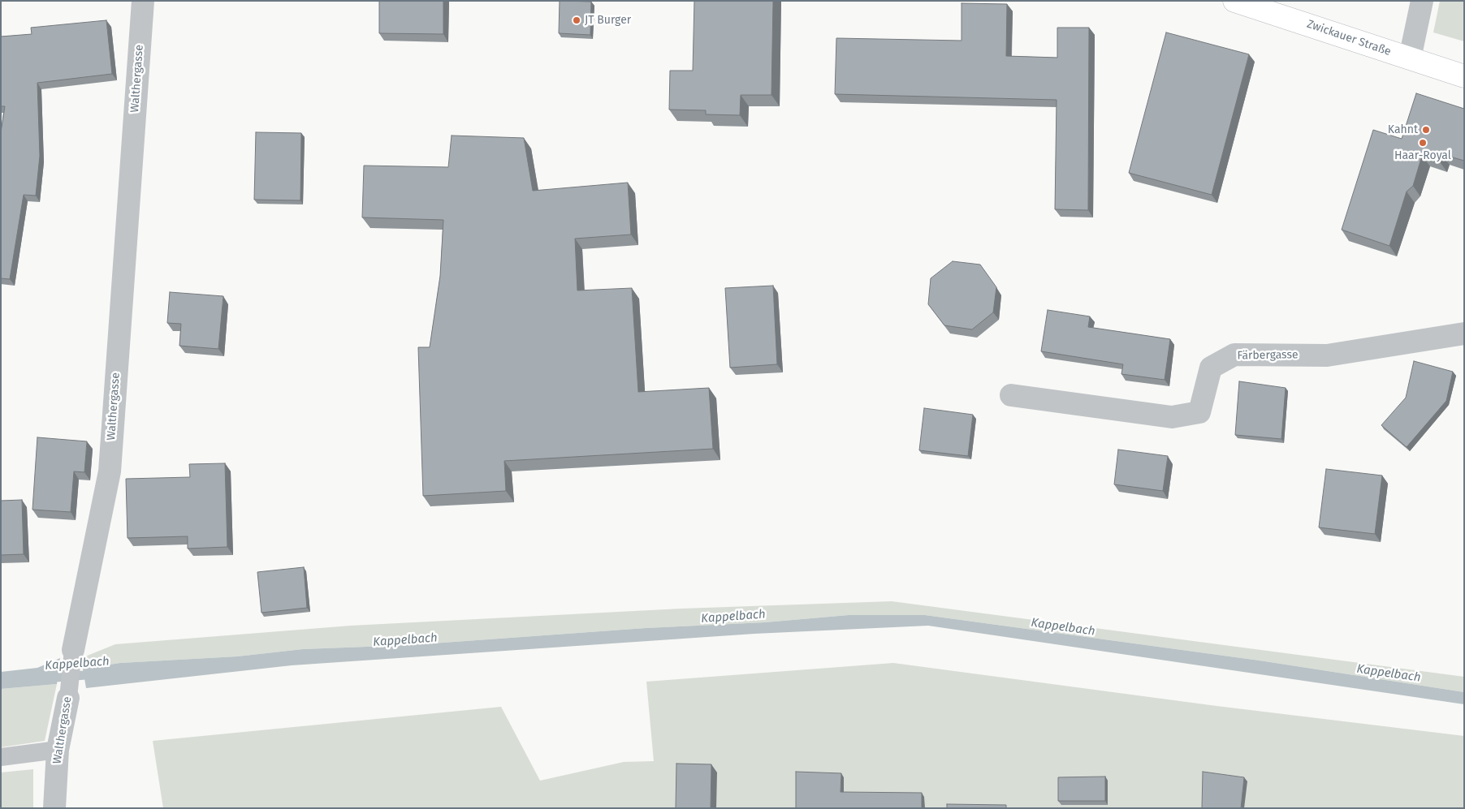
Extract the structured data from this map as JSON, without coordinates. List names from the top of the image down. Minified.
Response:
{"streets":{"main road":["Zwickauer Straße"],"street":["Walthergasse","Färbergasse"]},"water":["Kappelbach"],"places":["JT Burger","Kahnt","Haar-Royal"]}
